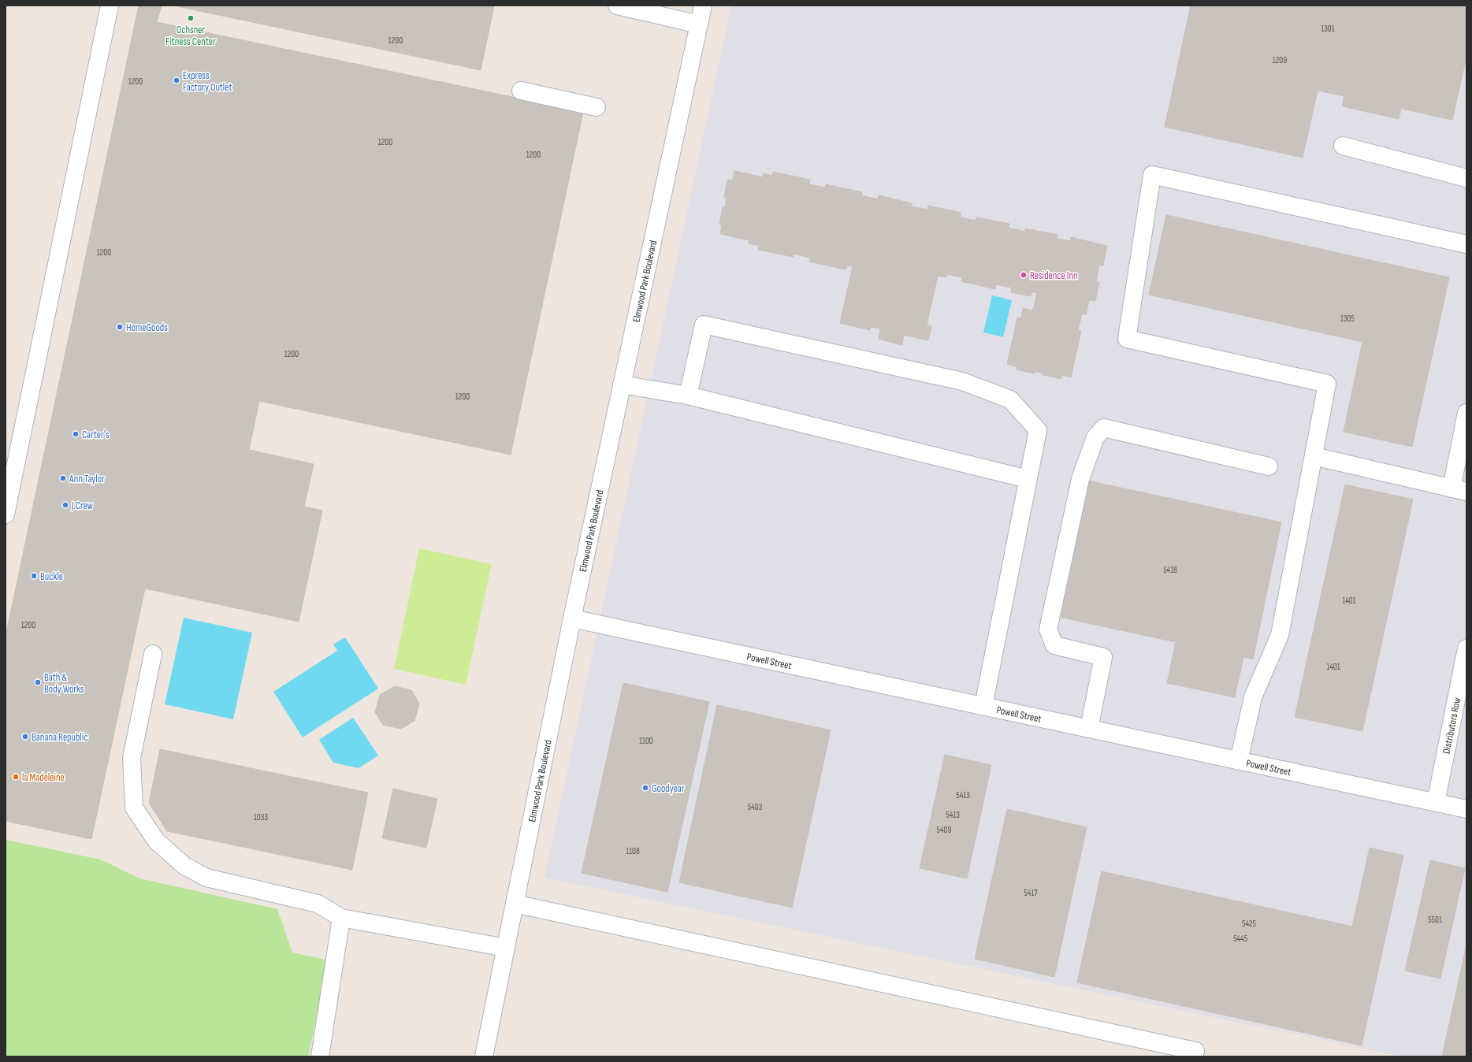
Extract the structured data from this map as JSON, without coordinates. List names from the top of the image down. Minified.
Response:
{"streets":{"street":["Elmwood Park Boulevard","Powell Street","Distributors Row"]},"crossings":[["Elmwood Park Boulevard","Powell Street"],["Powell Street","Distributors Row"]],"places":["Ochsner Fitness Center","Express Factory Outlet","Residence Inn","HomeGoods","Carter's","Ann Taylor","J.Crew","Buckle","Bath & Body Works","Banana Republic","la Madeleine","Goodyear"],"house_numbers":["1301","1200","1209","1200","1200","1200","1200","1305","1200","1200","5418","1401","1200","1401","1100","5413","5403","5413","1033","5409","1108","5417","5501","5425","5445"]}
